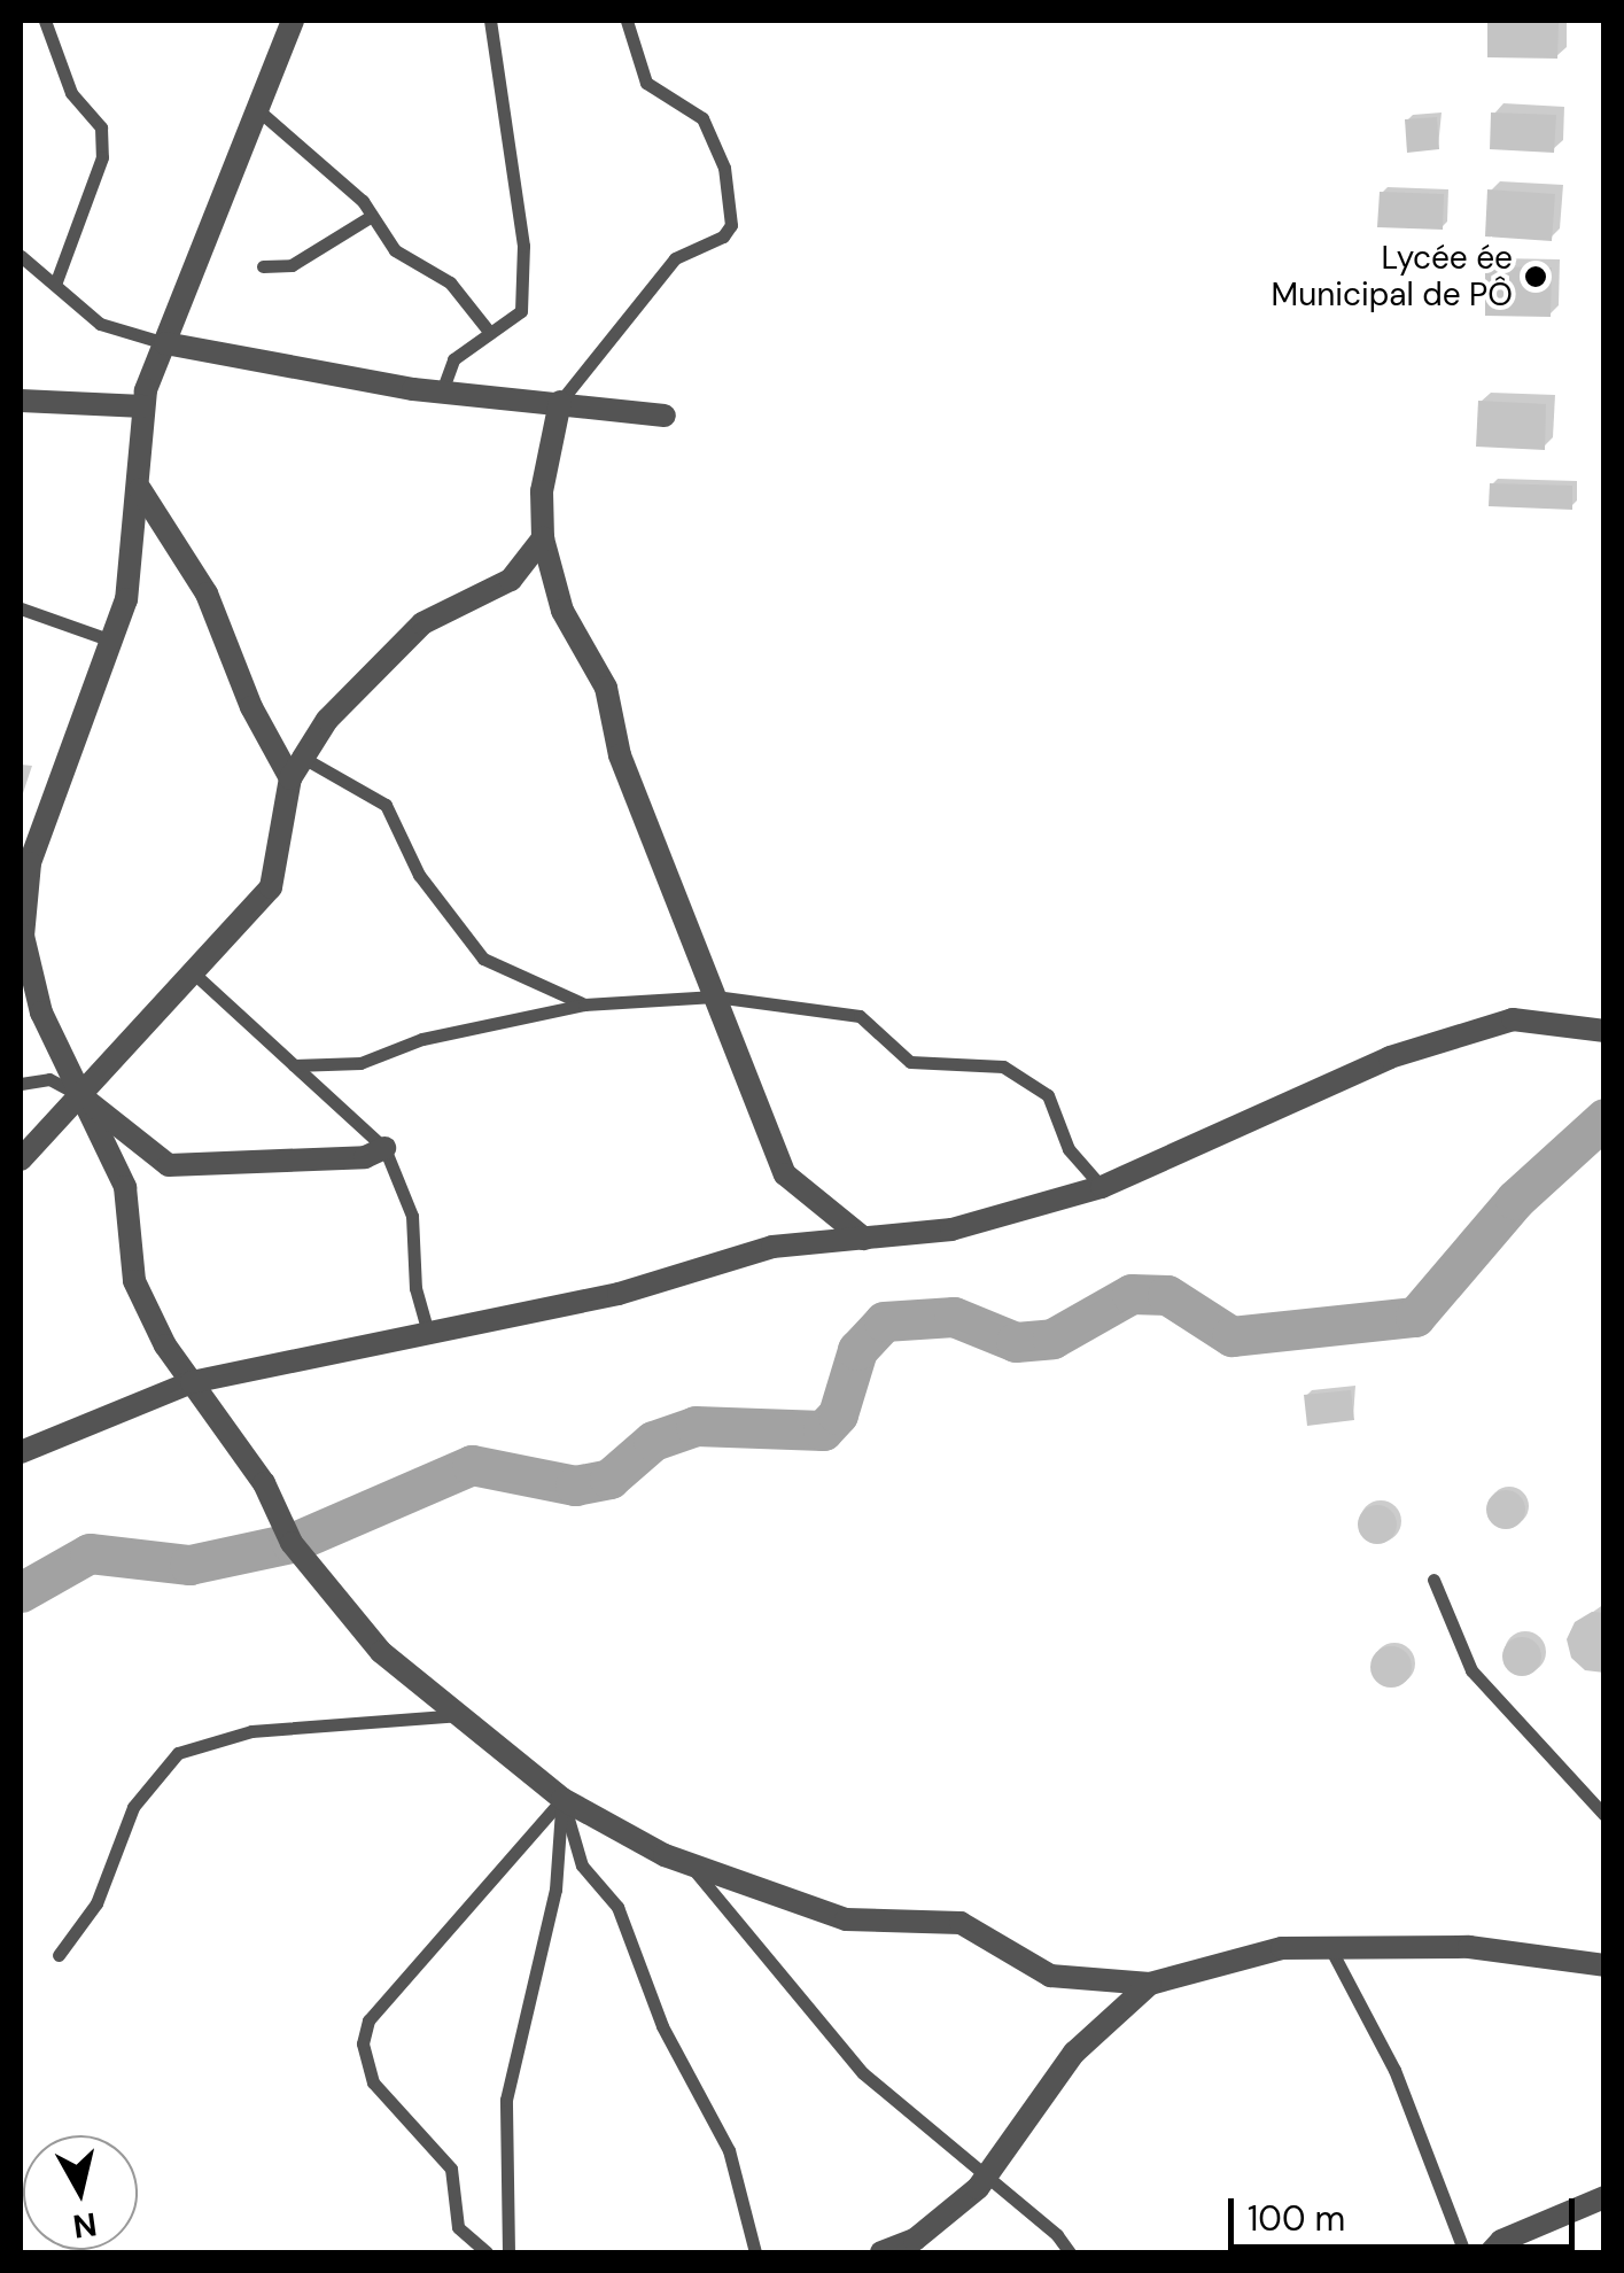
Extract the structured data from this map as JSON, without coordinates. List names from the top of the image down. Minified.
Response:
{"places":["Lycée ée Municipal de PÔ"],"scale_bar":"100 m","north":"bottom"}
